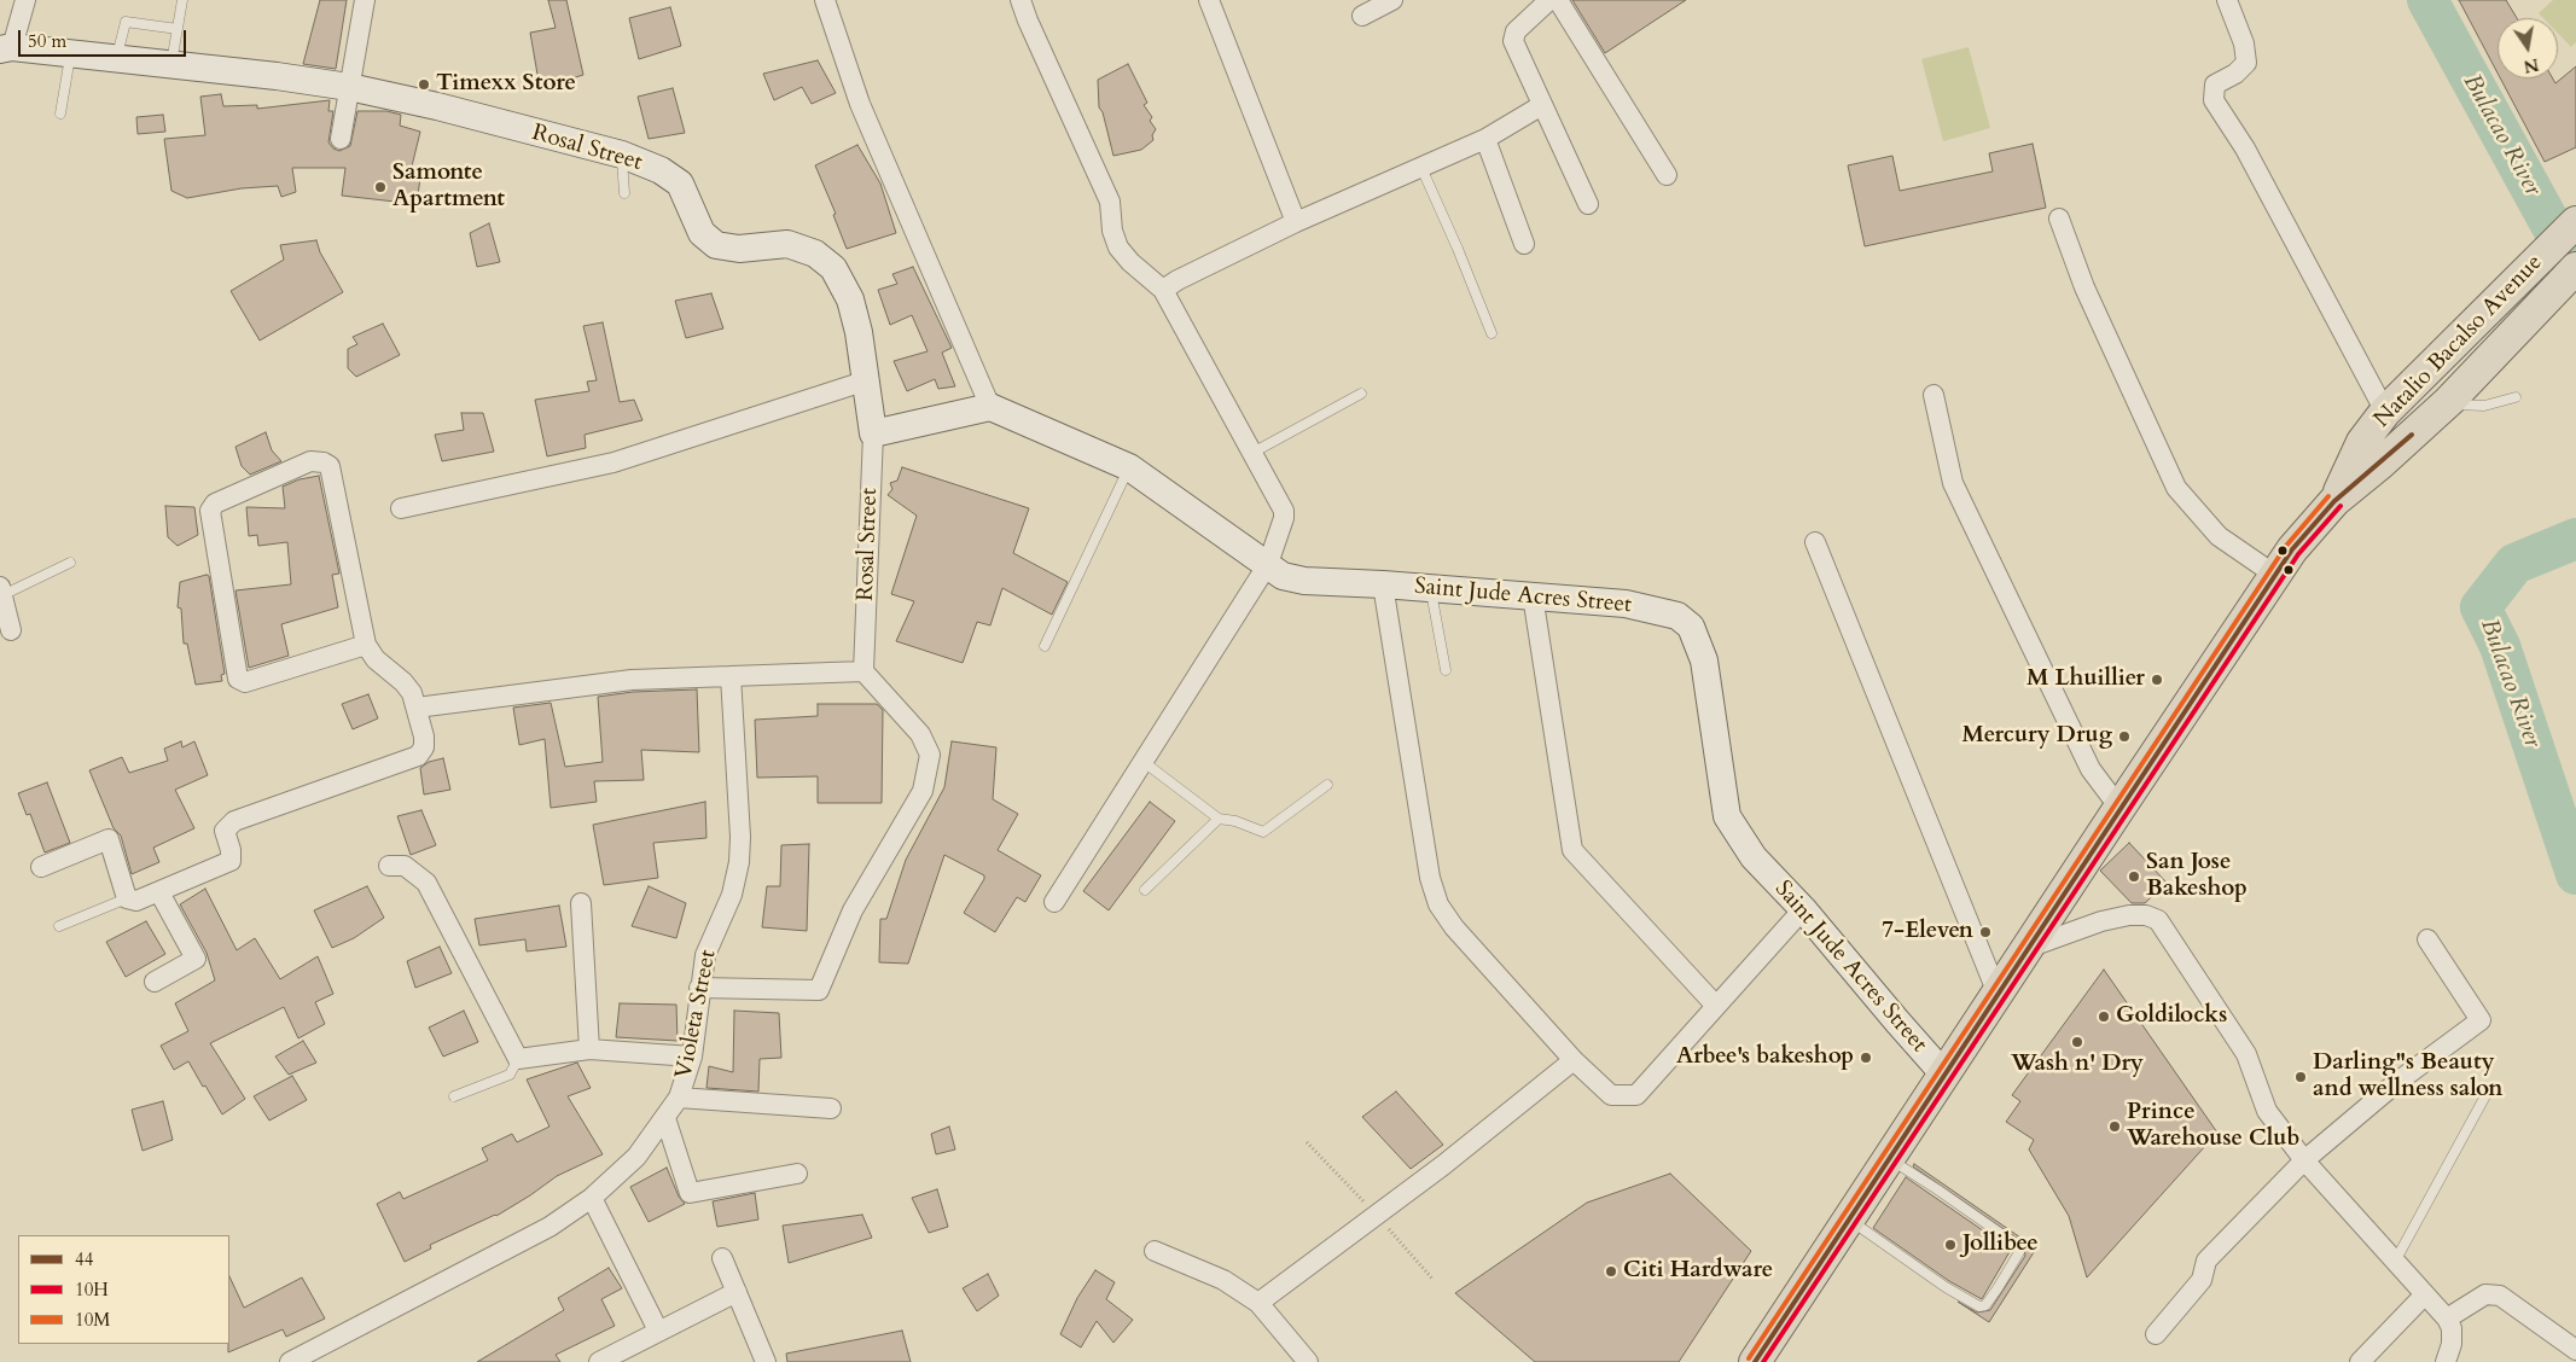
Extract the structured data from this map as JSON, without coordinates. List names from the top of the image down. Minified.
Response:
{"streets":{"main road":["Natalio Bacalso Avenue"],"street":["Rosal Street","Saint Jude Acres Street","Violeta Street"]},"crossings":[["Natalio Bacalso Avenue","Saint Jude Acres Street"]],"water":["Bulacao River"],"places":["Timexx Store","Samonte Apartment","M Lhuillier","Mercury Drug","San Jose Bakeshop","7-Eleven","Goldilocks","Wash n' Dry","Arbee's bakeshop","Darling\"s Beauty and wellness salon","Prince Warehouse Club","Jollibee","Citi Hardware"],"lines":["transit line 44","transit line 10M","transit line 10H"],"legend":["44","10H","10M"],"scale_bar":"50 m","north":"bottom"}
